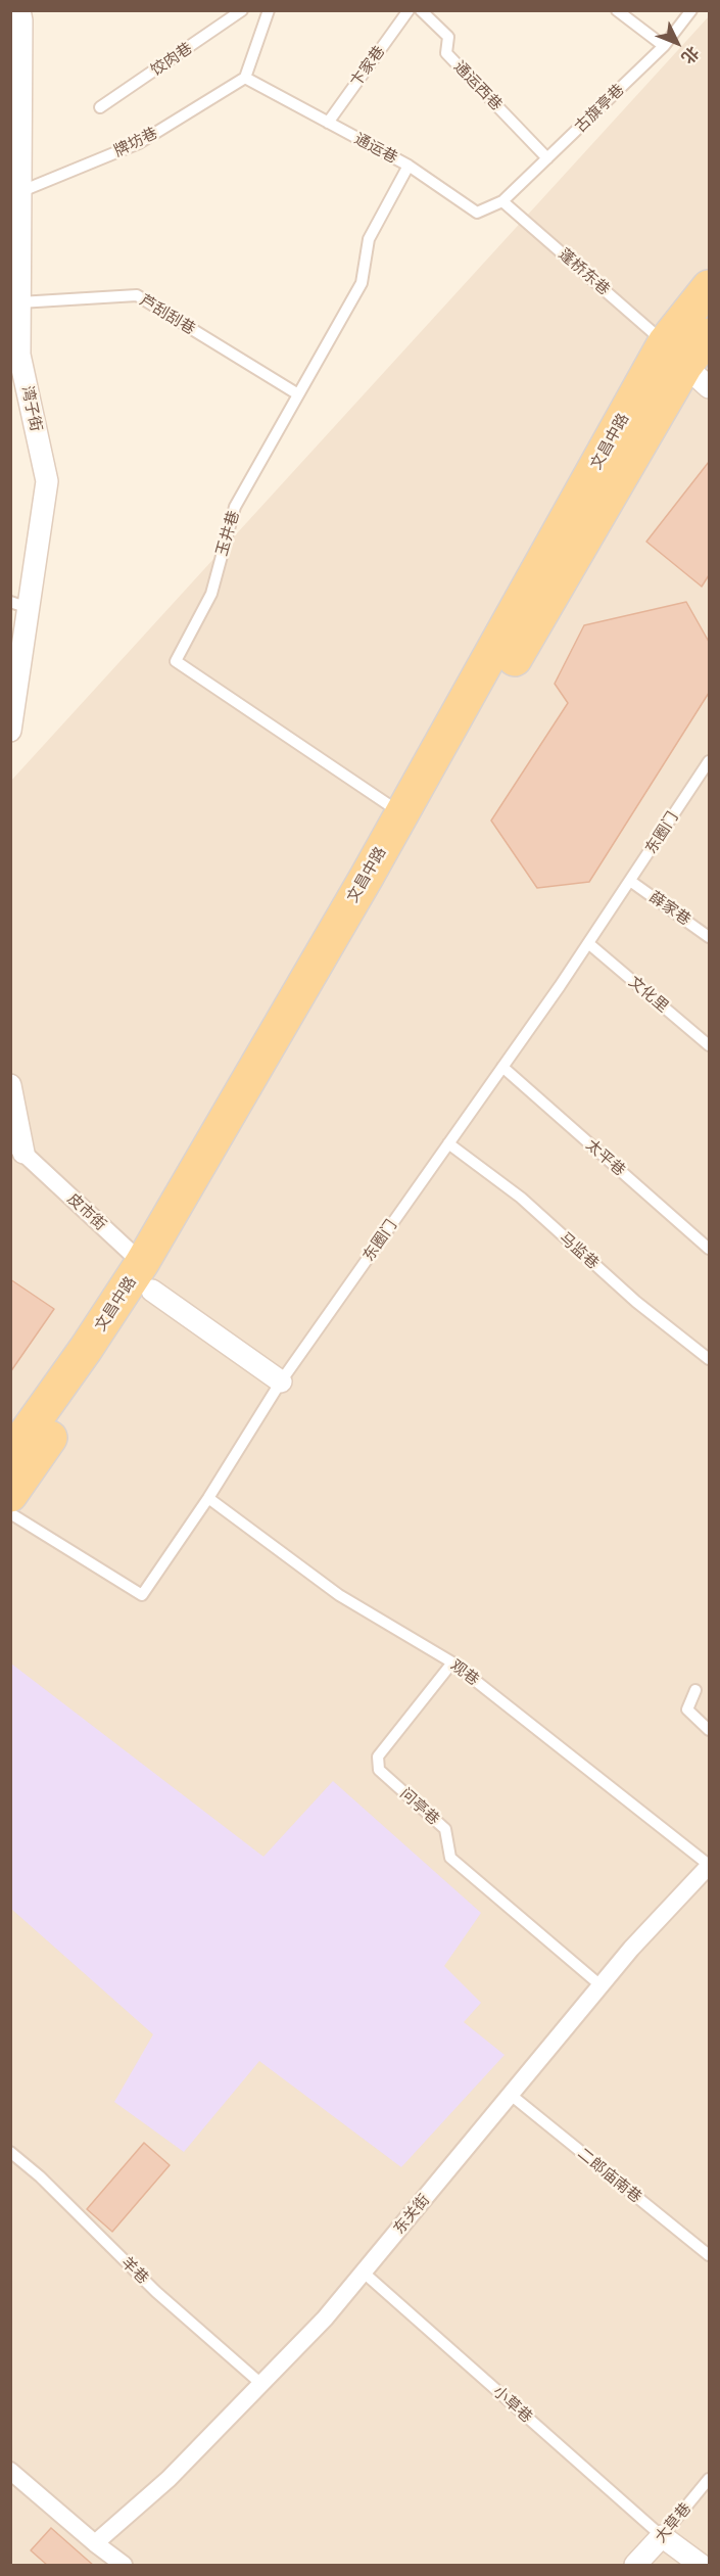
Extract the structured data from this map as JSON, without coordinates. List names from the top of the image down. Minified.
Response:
{"streets":{"main road":["文昌中路"],"street":["湾子街","皮市街","东关街","大草巷"],"lane":["饺肉巷","卞家巷","通运西巷","古旗亭巷","牌坊巷","通运巷","蓬桥东巷","芦刮刮巷","玉井巷","东圈门","薛家巷","文化里","太平巷","马监巷","观巷","问亭巷","二郎庙南巷","羊巷","小草巷"]},"crossings":[["卞家巷","通运巷"],["通运西巷","古旗亭巷"],["古旗亭巷","通运巷"],["古旗亭巷","蓬桥东巷"],["牌坊巷","通运巷"],["牌坊巷","湾子街"],["通运巷","蓬桥东巷"],["通运巷","玉井巷"],["蓬桥东巷","文昌中路"],["芦刮刮巷","湾子街"],["芦刮刮巷","玉井巷"],["文昌中路","玉井巷"],["文昌中路","皮市街"],["东圈门","薛家巷"],["东圈门","文化里"],["东圈门","太平巷"],["东圈门","马监巷"],["东圈门","观巷"],["观巷","问亭巷"],["观巷","东关街"],["问亭巷","东关街"],["二郎庙南巷","东关街"],["东关街","羊巷"],["东关街","小草巷"],["小草巷","大草巷"]],"north":"bottom right"}
